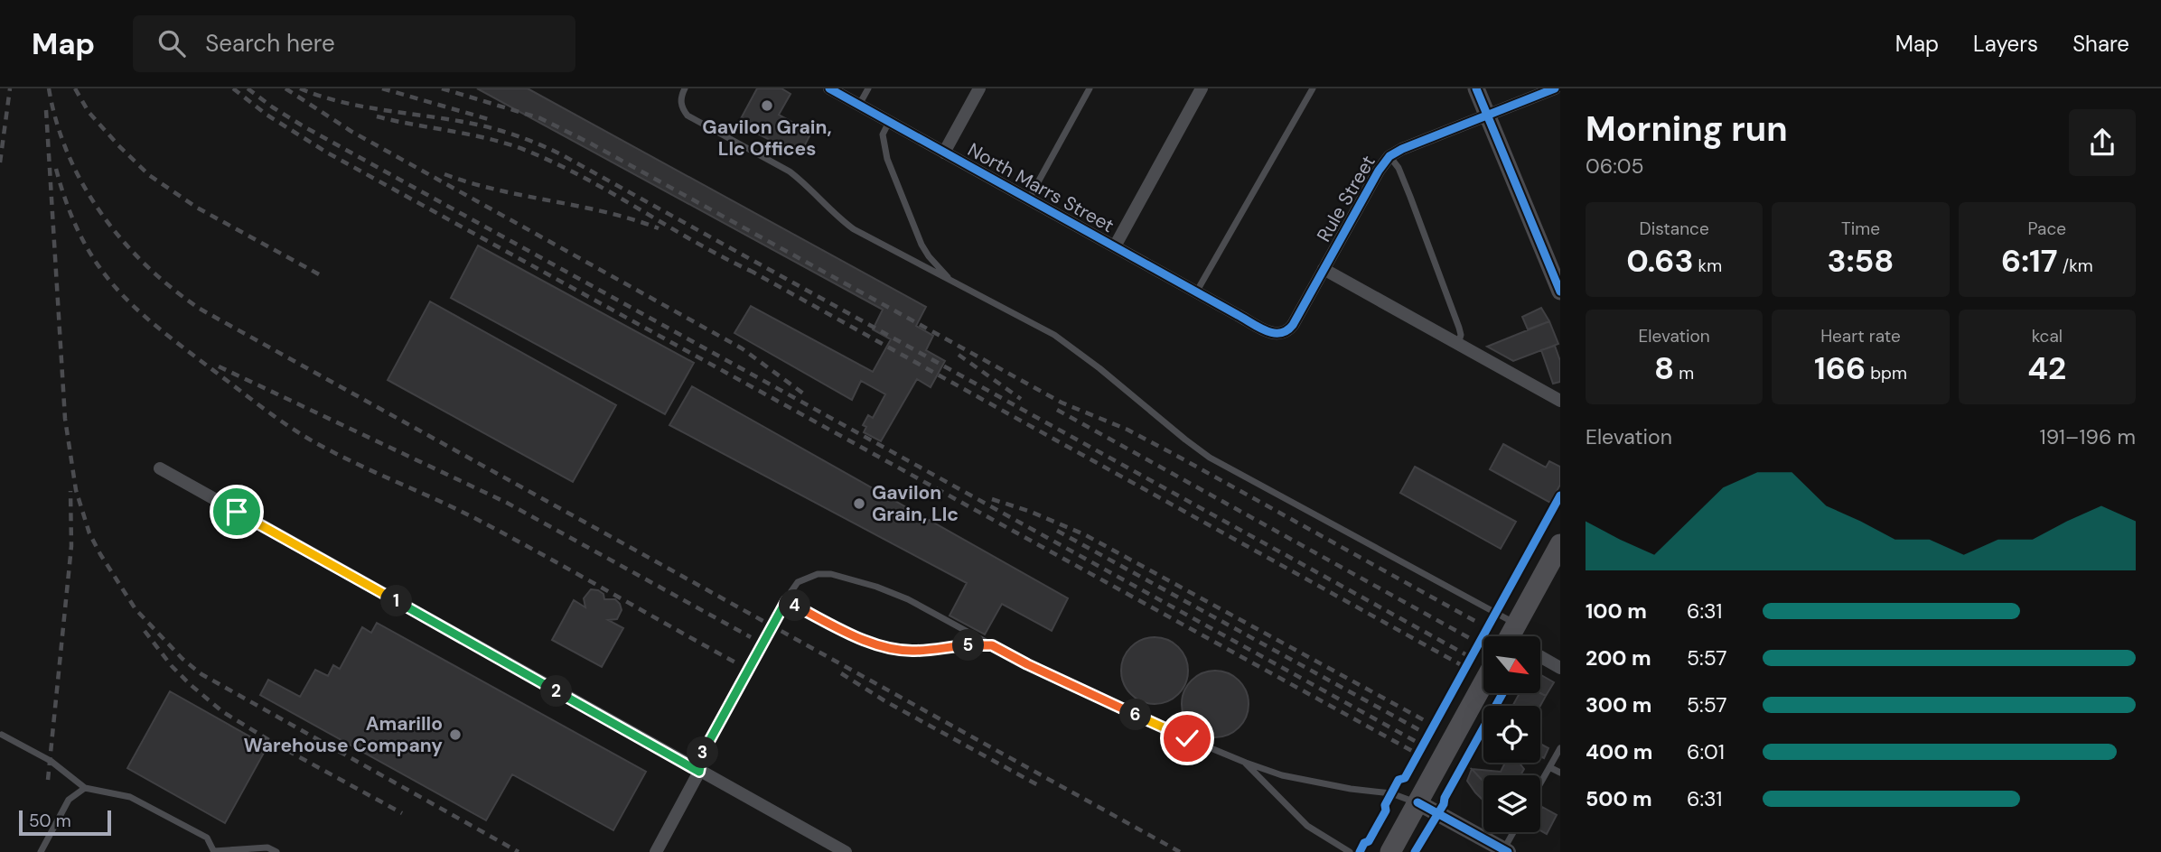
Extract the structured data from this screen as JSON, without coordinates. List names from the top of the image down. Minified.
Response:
{"streets":{"street":["North Marrs Street","Rule Street"]},"crossings":[["North Marrs Street","Rule Street"]],"places":["Gavilon Grain, Llc Offices","Gavilon Grain, Llc","Amarillo Warehouse Company"],"scale_bar":"50 m","north":"bottom right","page":{"header":"Map","search":"Search here","nav":["Map","Layers","Share"],"heading":["Morning run","06:05"],"stats":[["Distance","0.63 km"],["Time","3:58"],["Pace","6:17 /km"],["Elevation","8 m"],["Heart rate","166 bpm"],["kcal","42"]],"chart":["Elevation","191–196 m"],"pins":["1","4","5","2","6","3"],"list":[{"name":"100 m","note":"6:31"},{"name":"200 m","note":"5:57"},{"name":"300 m","note":"5:57"},{"name":"400 m","note":"6:01"},{"name":"500 m","note":"6:31"}],"scale":"50 m"}}
